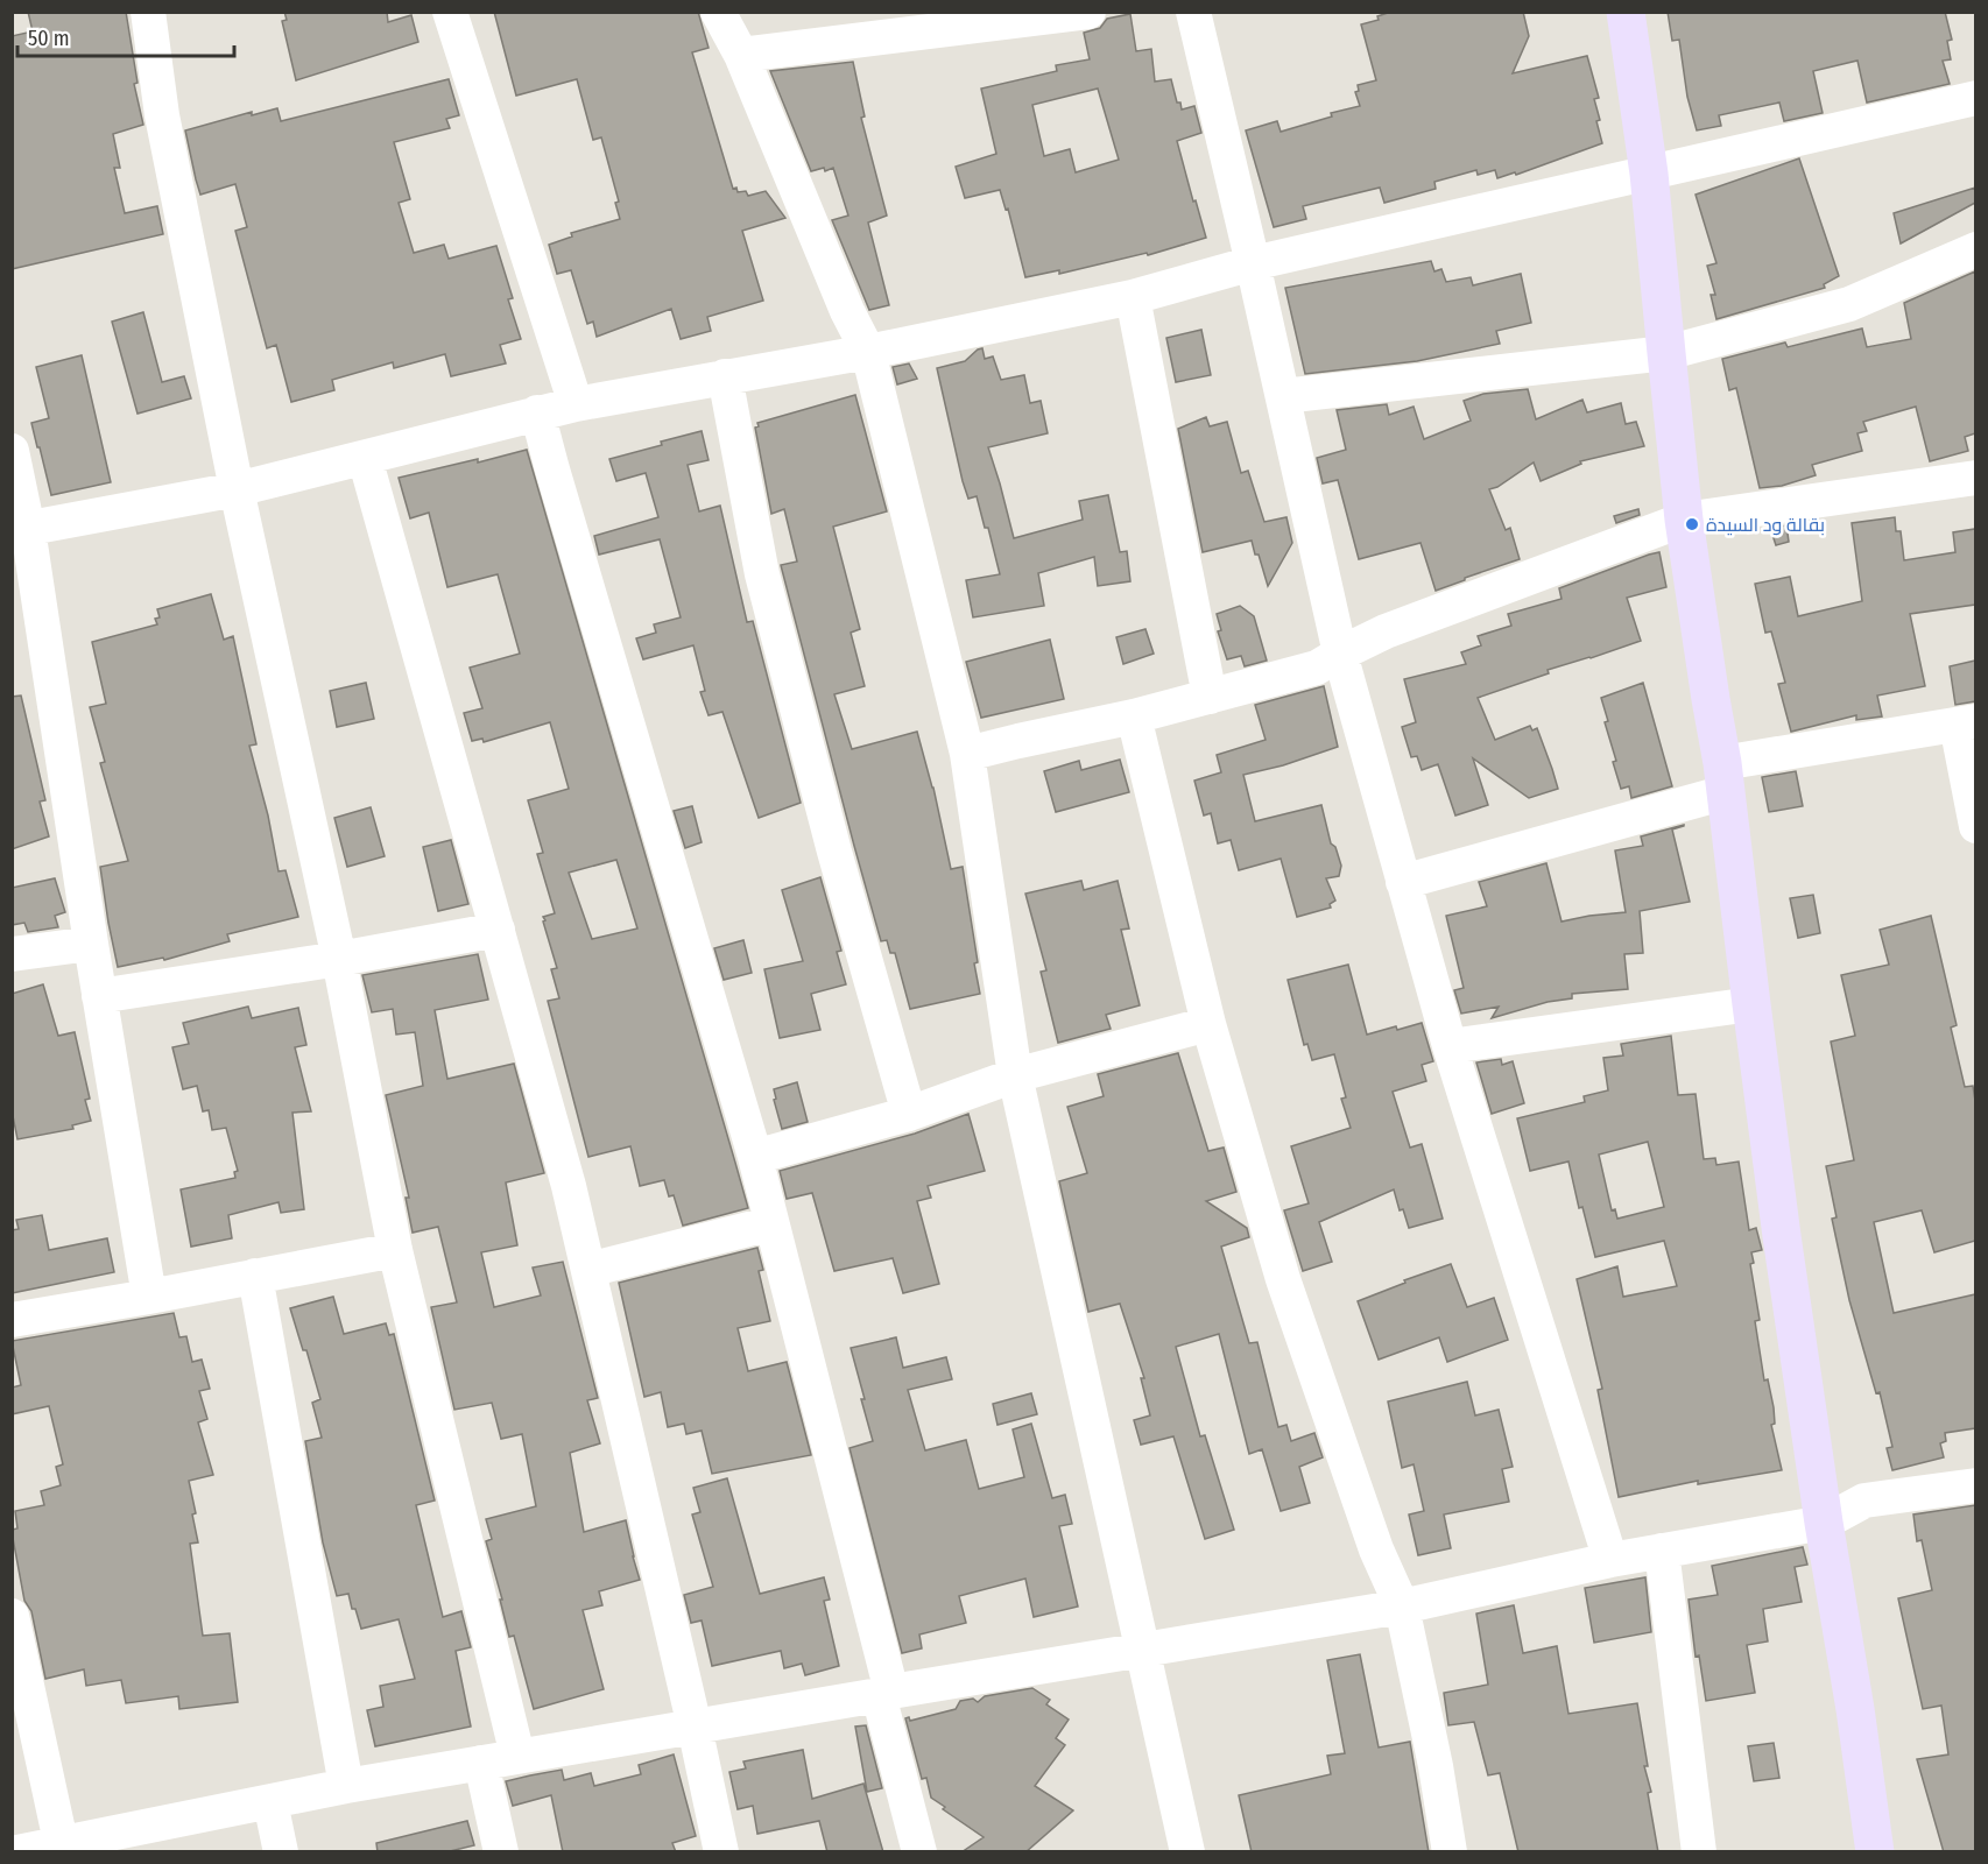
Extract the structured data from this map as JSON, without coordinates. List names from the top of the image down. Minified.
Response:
{"places":["بقالة ود السيدة"],"scale_bar":"50 m"}
